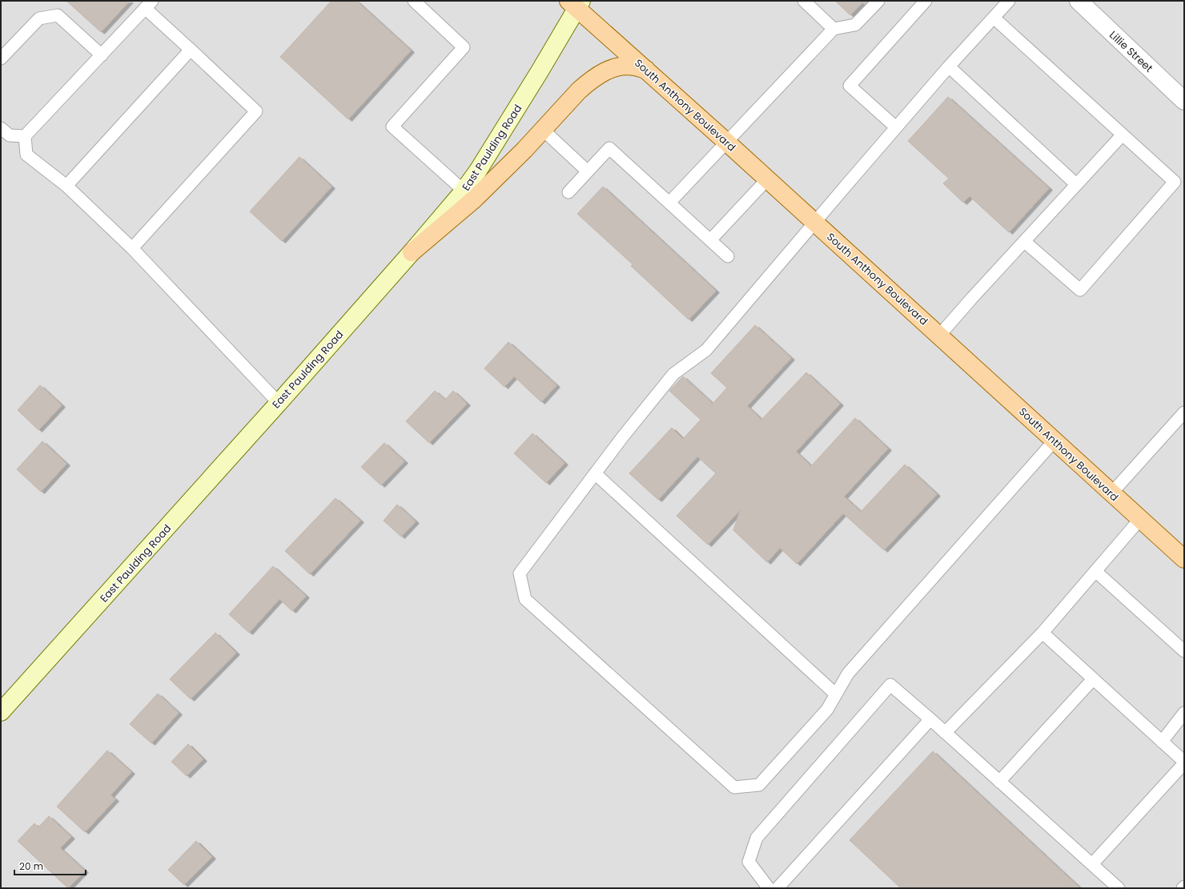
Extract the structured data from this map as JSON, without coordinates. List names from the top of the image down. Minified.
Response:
{"streets":{"main road":["South Anthony Boulevard","East Paulding Road"],"street":["Lillie Street"]},"crossings":[["South Anthony Boulevard","East Paulding Road"]],"scale_bar":"20 m"}
